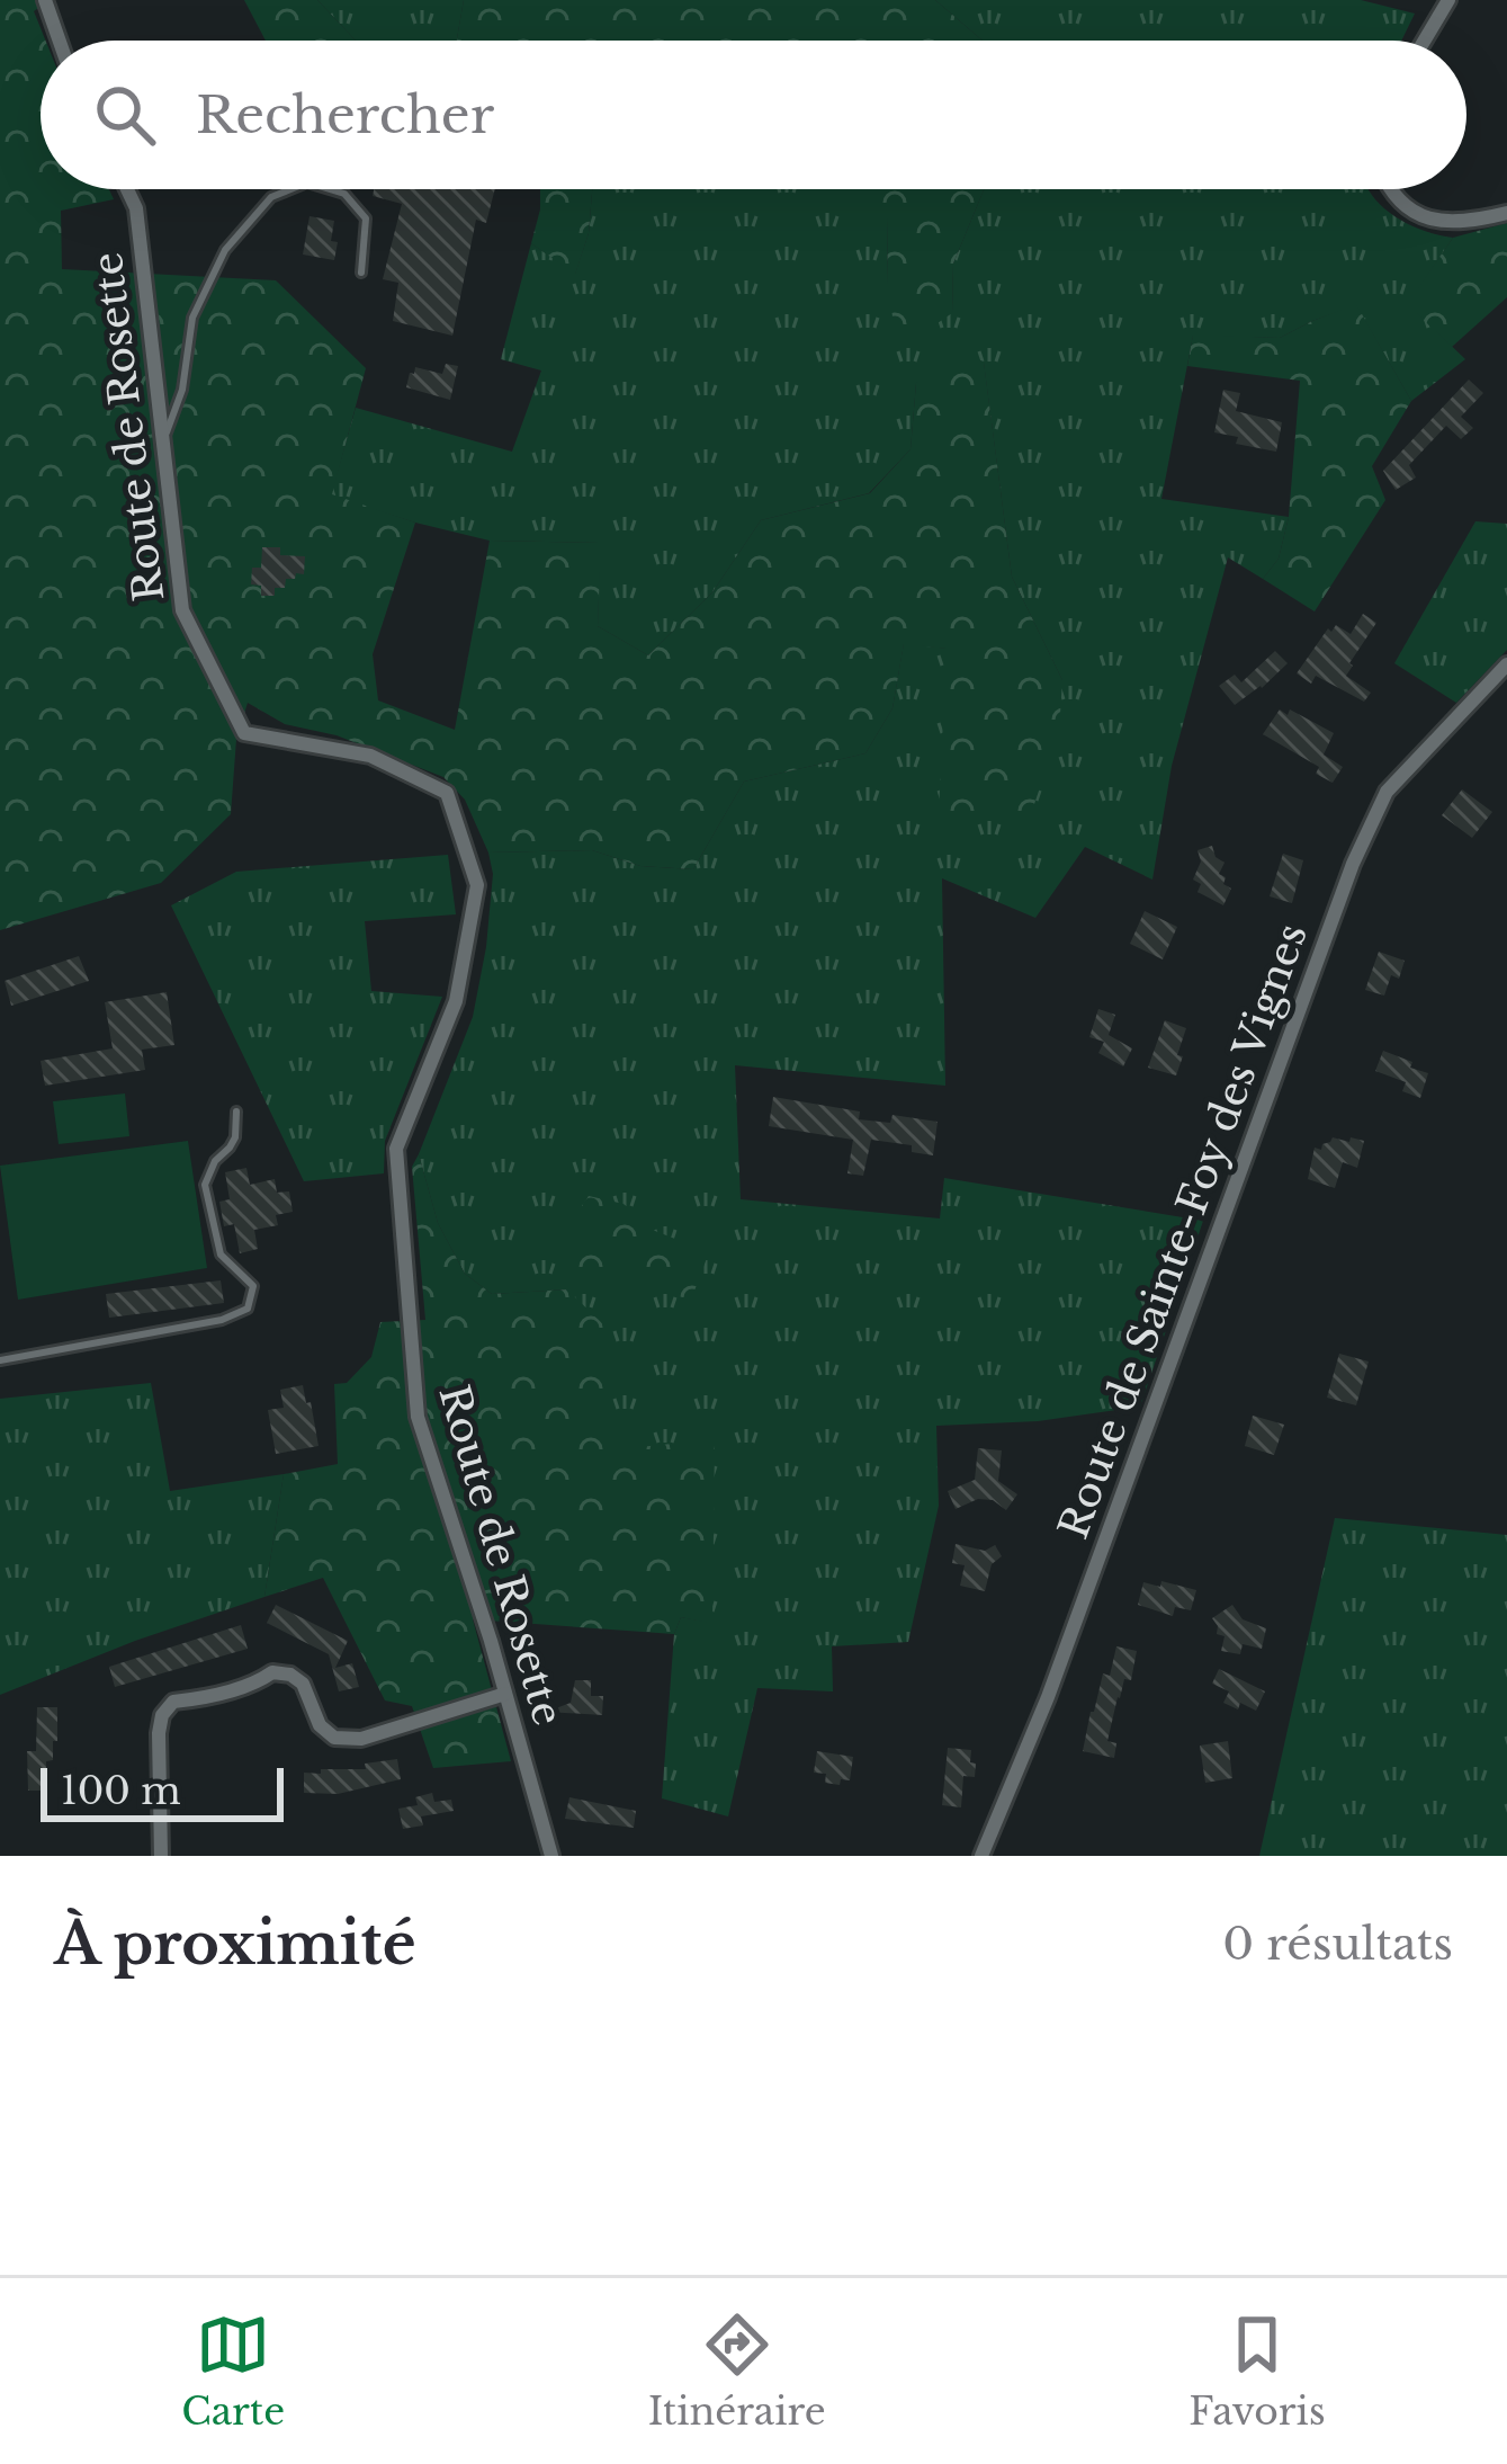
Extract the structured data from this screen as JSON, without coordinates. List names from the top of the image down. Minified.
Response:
{"streets":{"street":["Route de Rosette","Route de Sainte-Foy des Vignes"]},"scale_bar":"100 m","page":{"search":"Rechercher","scale":"100 m","heading":["À proximité","0 résultats"],"nav":["Carte","Itinéraire","Favoris"]}}
